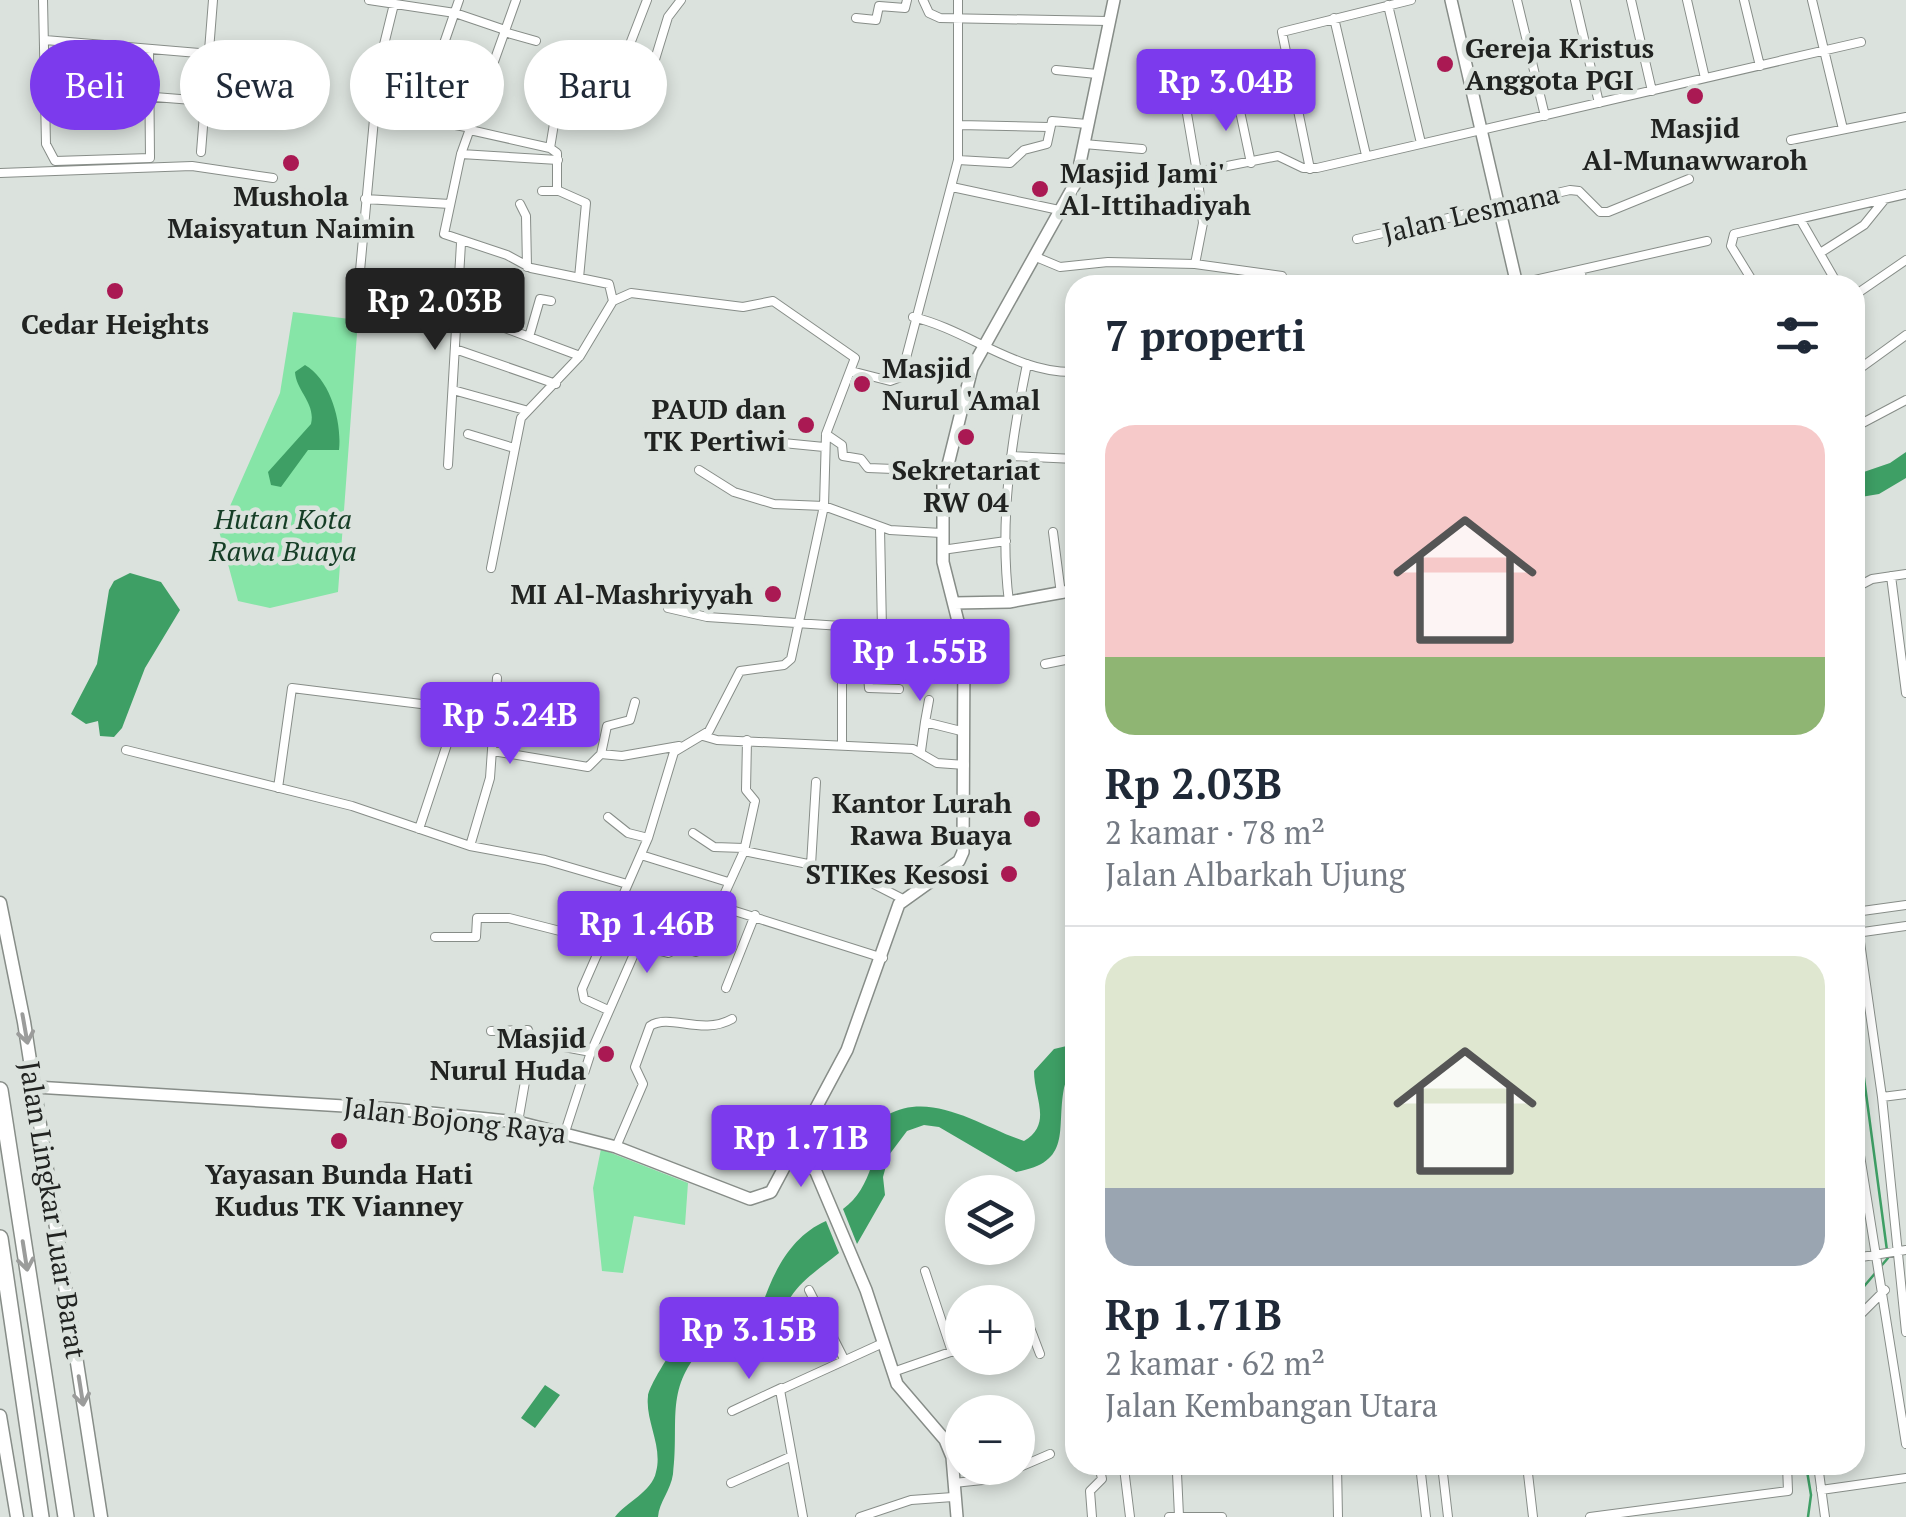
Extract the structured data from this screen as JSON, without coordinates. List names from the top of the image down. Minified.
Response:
{"streets":{"main road":["Jalan Lingkar Luar Barat"],"street":["Jalan Lesmana","Jalan Bojong Raya"]},"crossings":[["Jalan Bojong Raya","Jalan Lingkar Luar Barat"]],"one_way":["Jalan Lingkar Luar Barat"],"parks":["Hutan Kota Rawa Buaya"],"places":["Gereja Kristus Anggota PGI","Masjid Al-Munawwaroh","Mushola Maisyatun Naimin","Masjid Jami' Al-Ittihadiyah","Cedar Heights","Masjid Nurul 'Amal","PAUD dan TK Pertiwi","Sekretariat RW 04","MI Al-Mashriyyah","Kantor Lurah Rawa Buaya","STIKes Kesosi","Masjid Nurul Huda","Yayasan Bunda Hati Kudus TK Vianney"],"page":{"chip":["Beli","Sewa","Filter","Baru"],"price":["Rp 3.04B","Rp 2.03B","Rp 1.55B","Rp 5.24B","Rp 1.46B","Rp 1.71B","Rp 3.15B"],"heading":"7 properti","list":[{"name":"Rp 2.03B","note":"2 kamar · 78 m² · Jalan Albarkah Ujung"},{"name":"Rp 1.71B","note":"2 kamar · 62 m² · Jalan Kembangan Utara"}],"map_buttons":["+","−"]}}
